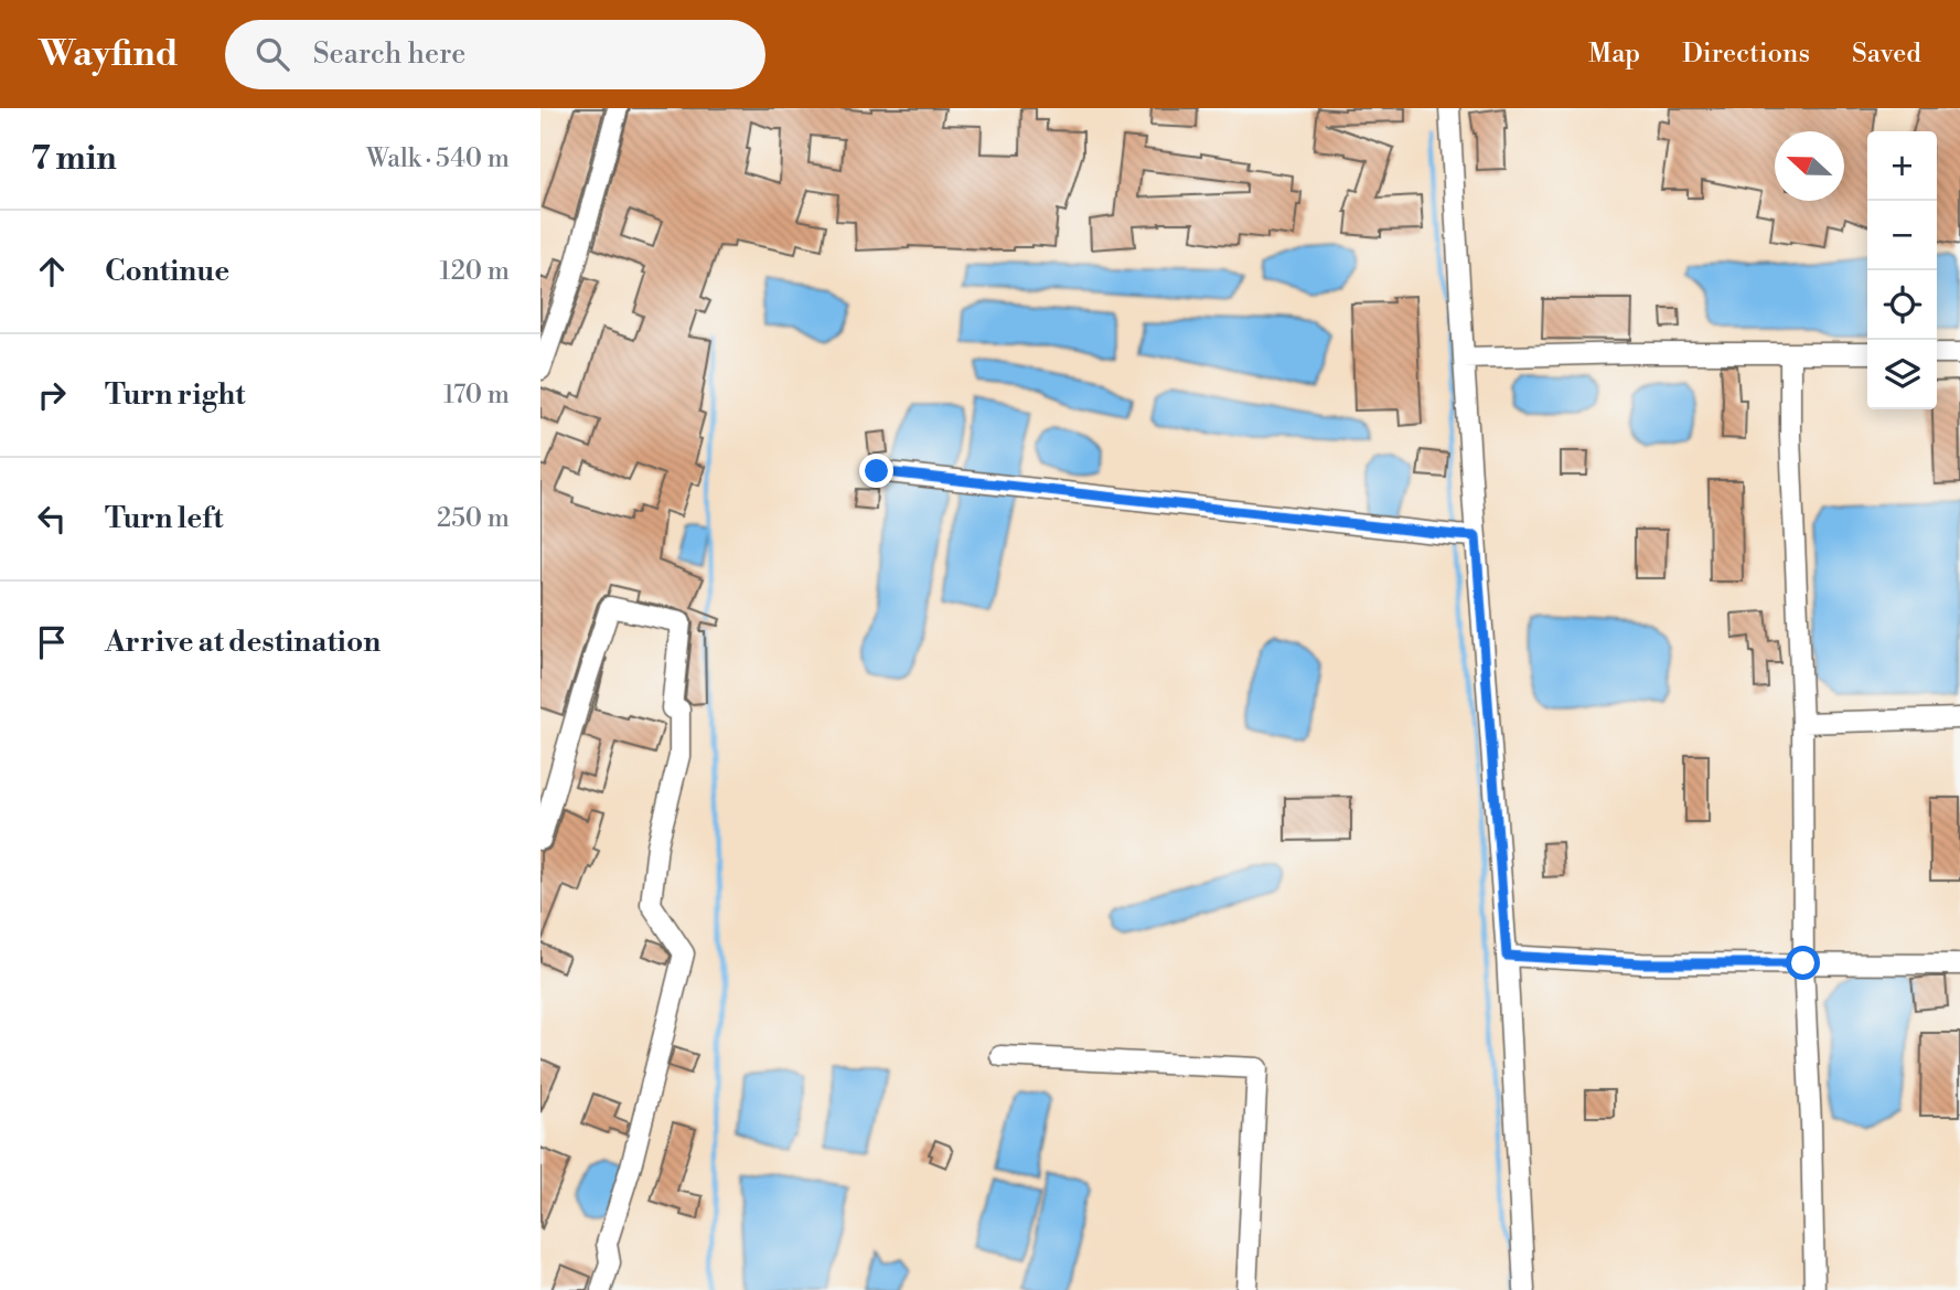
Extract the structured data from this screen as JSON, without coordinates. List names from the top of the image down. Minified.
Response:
{"north":"left","page":{"header":"Wayfind","search":"Search here","nav":["Map","Directions","Saved"],"heading":["7 min","Walk · 540 m"],"map_buttons":["+","−"],"list":[["Continue","120 m"],["Turn right","170 m"],["Turn left","250 m"],"Arrive at destination"]}}
